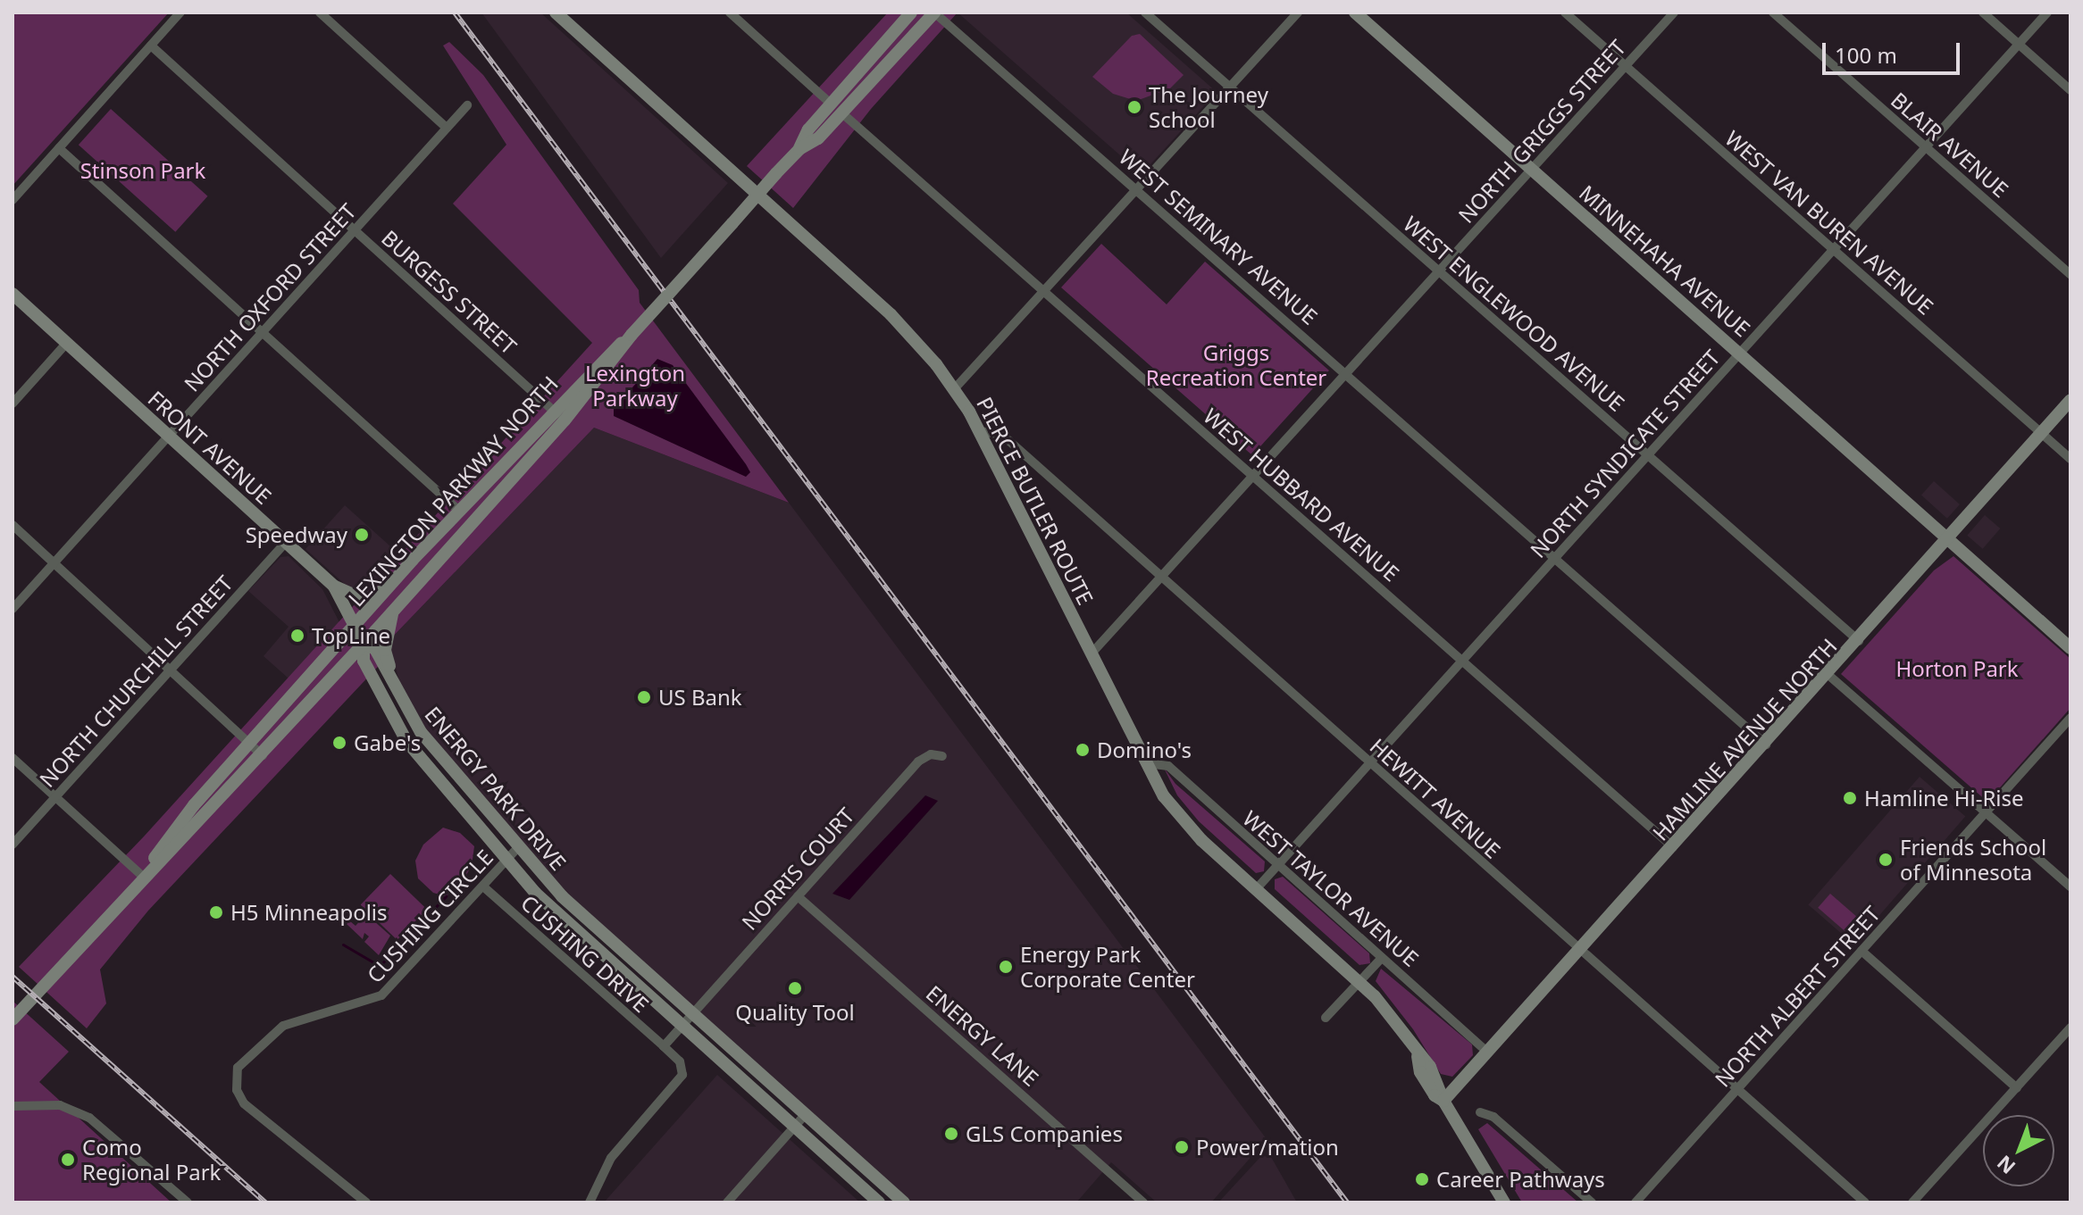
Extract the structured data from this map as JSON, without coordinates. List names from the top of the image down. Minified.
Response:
{"streets":{"street":["NORTH GRIGGS STREET","BLAIR AVENUE","WEST VAN BUREN AVENUE","WEST SEMINARY AVENUE","MINNEHAHA AVENUE","BURGESS STREET","NORTH OXFORD STREET","WEST ENGLEWOOD AVENUE","FRONT AVENUE","NORTH SYNDICATE STREET","LEXINGTON PARKWAY NORTH","WEST HUBBARD AVENUE","PIERCE BUTLER ROUTE","NORTH CHURCHILL STREET","HAMLINE AVENUE NORTH","ENERGY PARK DRIVE","HEWITT AVENUE","NORRIS COURT","WEST TAYLOR AVENUE","CUSHING CIRCLE","CUSHING DRIVE","NORTH ALBERT STREET","ENERGY LANE"]},"crossings":[["NORTH GRIGGS STREET","WEST VAN BUREN AVENUE"],["NORTH GRIGGS STREET","WEST SEMINARY AVENUE"],["NORTH GRIGGS STREET","MINNEHAHA AVENUE"],["NORTH GRIGGS STREET","WEST ENGLEWOOD AVENUE"],["NORTH GRIGGS STREET","WEST HUBBARD AVENUE"],["NORTH GRIGGS STREET","PIERCE BUTLER ROUTE"],["NORTH GRIGGS STREET","HEWITT AVENUE"],["BLAIR AVENUE","NORTH SYNDICATE STREET"],["WEST VAN BUREN AVENUE","NORTH SYNDICATE STREET"],["WEST VAN BUREN AVENUE","HAMLINE AVENUE NORTH"],["WEST SEMINARY AVENUE","NORTH SYNDICATE STREET"],["WEST SEMINARY AVENUE","HAMLINE AVENUE NORTH"],["MINNEHAHA AVENUE","NORTH SYNDICATE STREET"],["MINNEHAHA AVENUE","HAMLINE AVENUE NORTH"],["BURGESS STREET","NORTH OXFORD STREET"],["BURGESS STREET","LEXINGTON PARKWAY NORTH"],["NORTH OXFORD STREET","FRONT AVENUE"],["WEST ENGLEWOOD AVENUE","NORTH SYNDICATE STREET"],["WEST ENGLEWOOD AVENUE","HAMLINE AVENUE NORTH"],["FRONT AVENUE","LEXINGTON PARKWAY NORTH"],["FRONT AVENUE","NORTH CHURCHILL STREET"],["FRONT AVENUE","ENERGY PARK DRIVE"],["NORTH SYNDICATE STREET","WEST HUBBARD AVENUE"],["NORTH SYNDICATE STREET","PIERCE BUTLER ROUTE"],["NORTH SYNDICATE STREET","HEWITT AVENUE"],["NORTH SYNDICATE STREET","WEST TAYLOR AVENUE"],["LEXINGTON PARKWAY NORTH","ENERGY PARK DRIVE"],["WEST HUBBARD AVENUE","HAMLINE AVENUE NORTH"],["PIERCE BUTLER ROUTE","HAMLINE AVENUE NORTH"],["PIERCE BUTLER ROUTE","HEWITT AVENUE"],["PIERCE BUTLER ROUTE","WEST TAYLOR AVENUE"],["HAMLINE AVENUE NORTH","HEWITT AVENUE"],["HAMLINE AVENUE NORTH","WEST TAYLOR AVENUE"],["ENERGY PARK DRIVE","NORRIS COURT"],["ENERGY PARK DRIVE","CUSHING CIRCLE"],["HEWITT AVENUE","NORTH ALBERT STREET"],["NORRIS COURT","ENERGY LANE"],["CUSHING CIRCLE","CUSHING DRIVE"]],"parks":["Stinson Park","Griggs Recreation Center","Lexington Parkway","Horton Park"],"places":["The Journey School","Speedway","TopLine","US Bank","Gabe's","Domino's","Hamline Hi-Rise","Friends School of Minnesota","H5 Minneapolis","Energy Park Corporate Center","Quality Tool","GLS Companies","Power/mation","Como Regional Park","Career Pathways"],"scale_bar":"100 m","north":"bottom left"}
